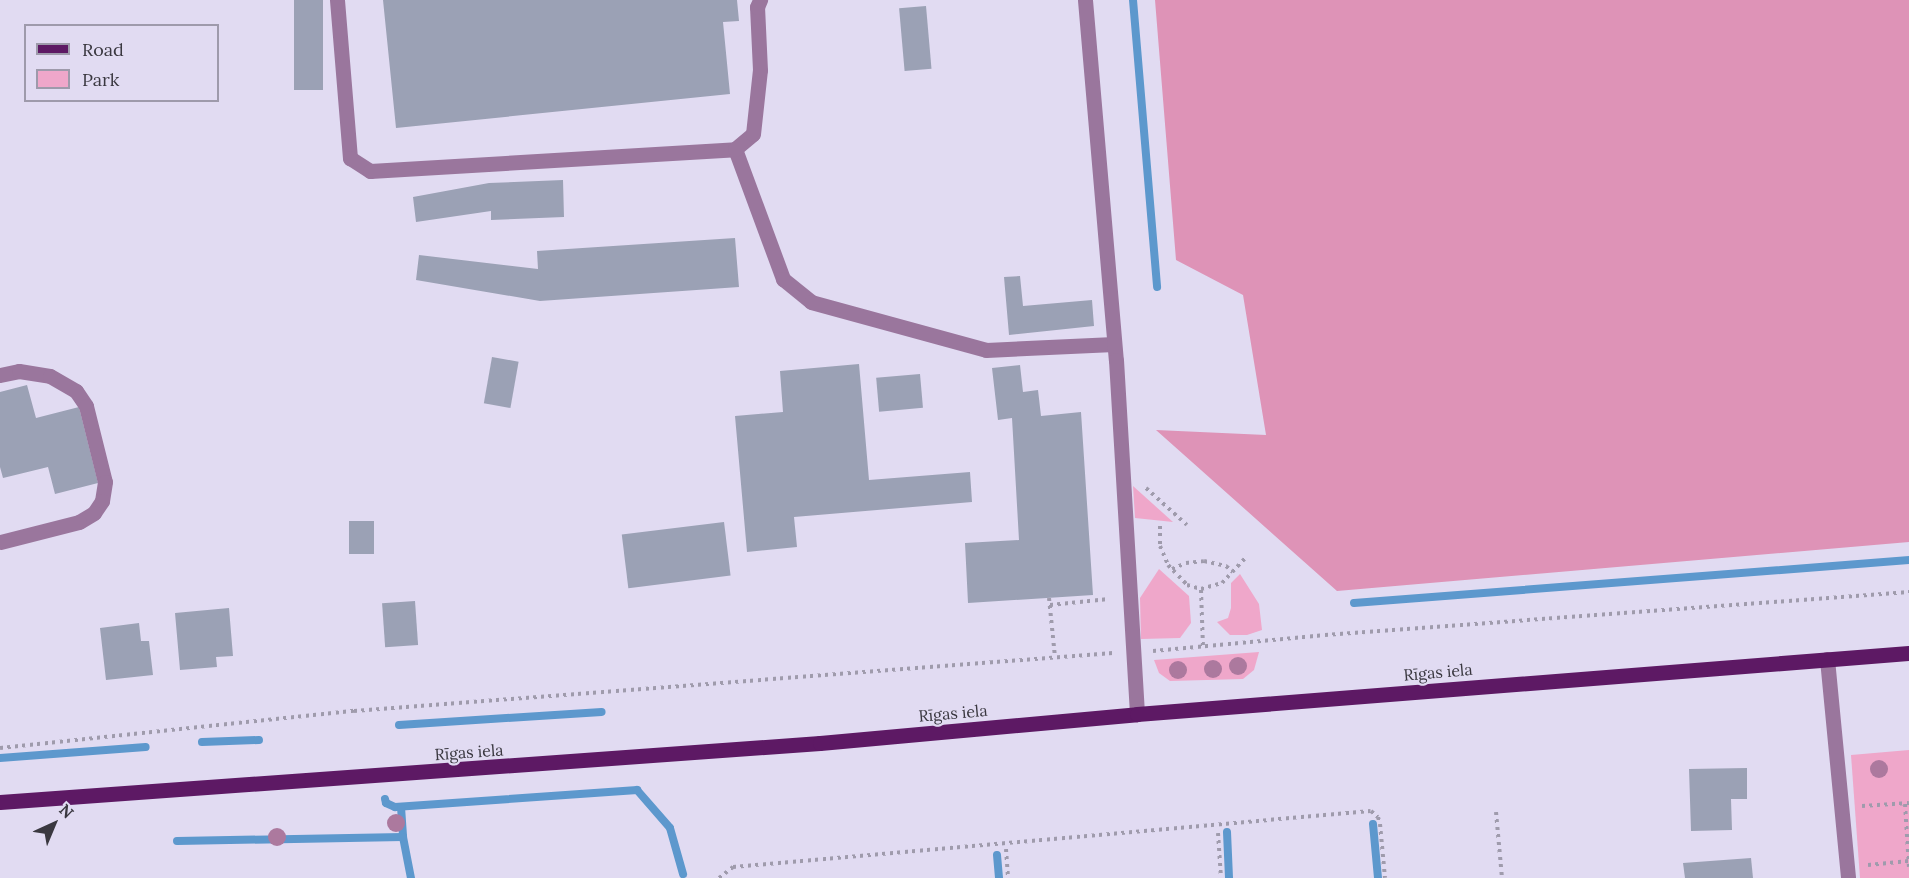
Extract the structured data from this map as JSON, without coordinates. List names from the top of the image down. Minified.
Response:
{"streets":{"main road":["Rīgas iela"]},"legend":["Road","Park"],"north":"top right"}
